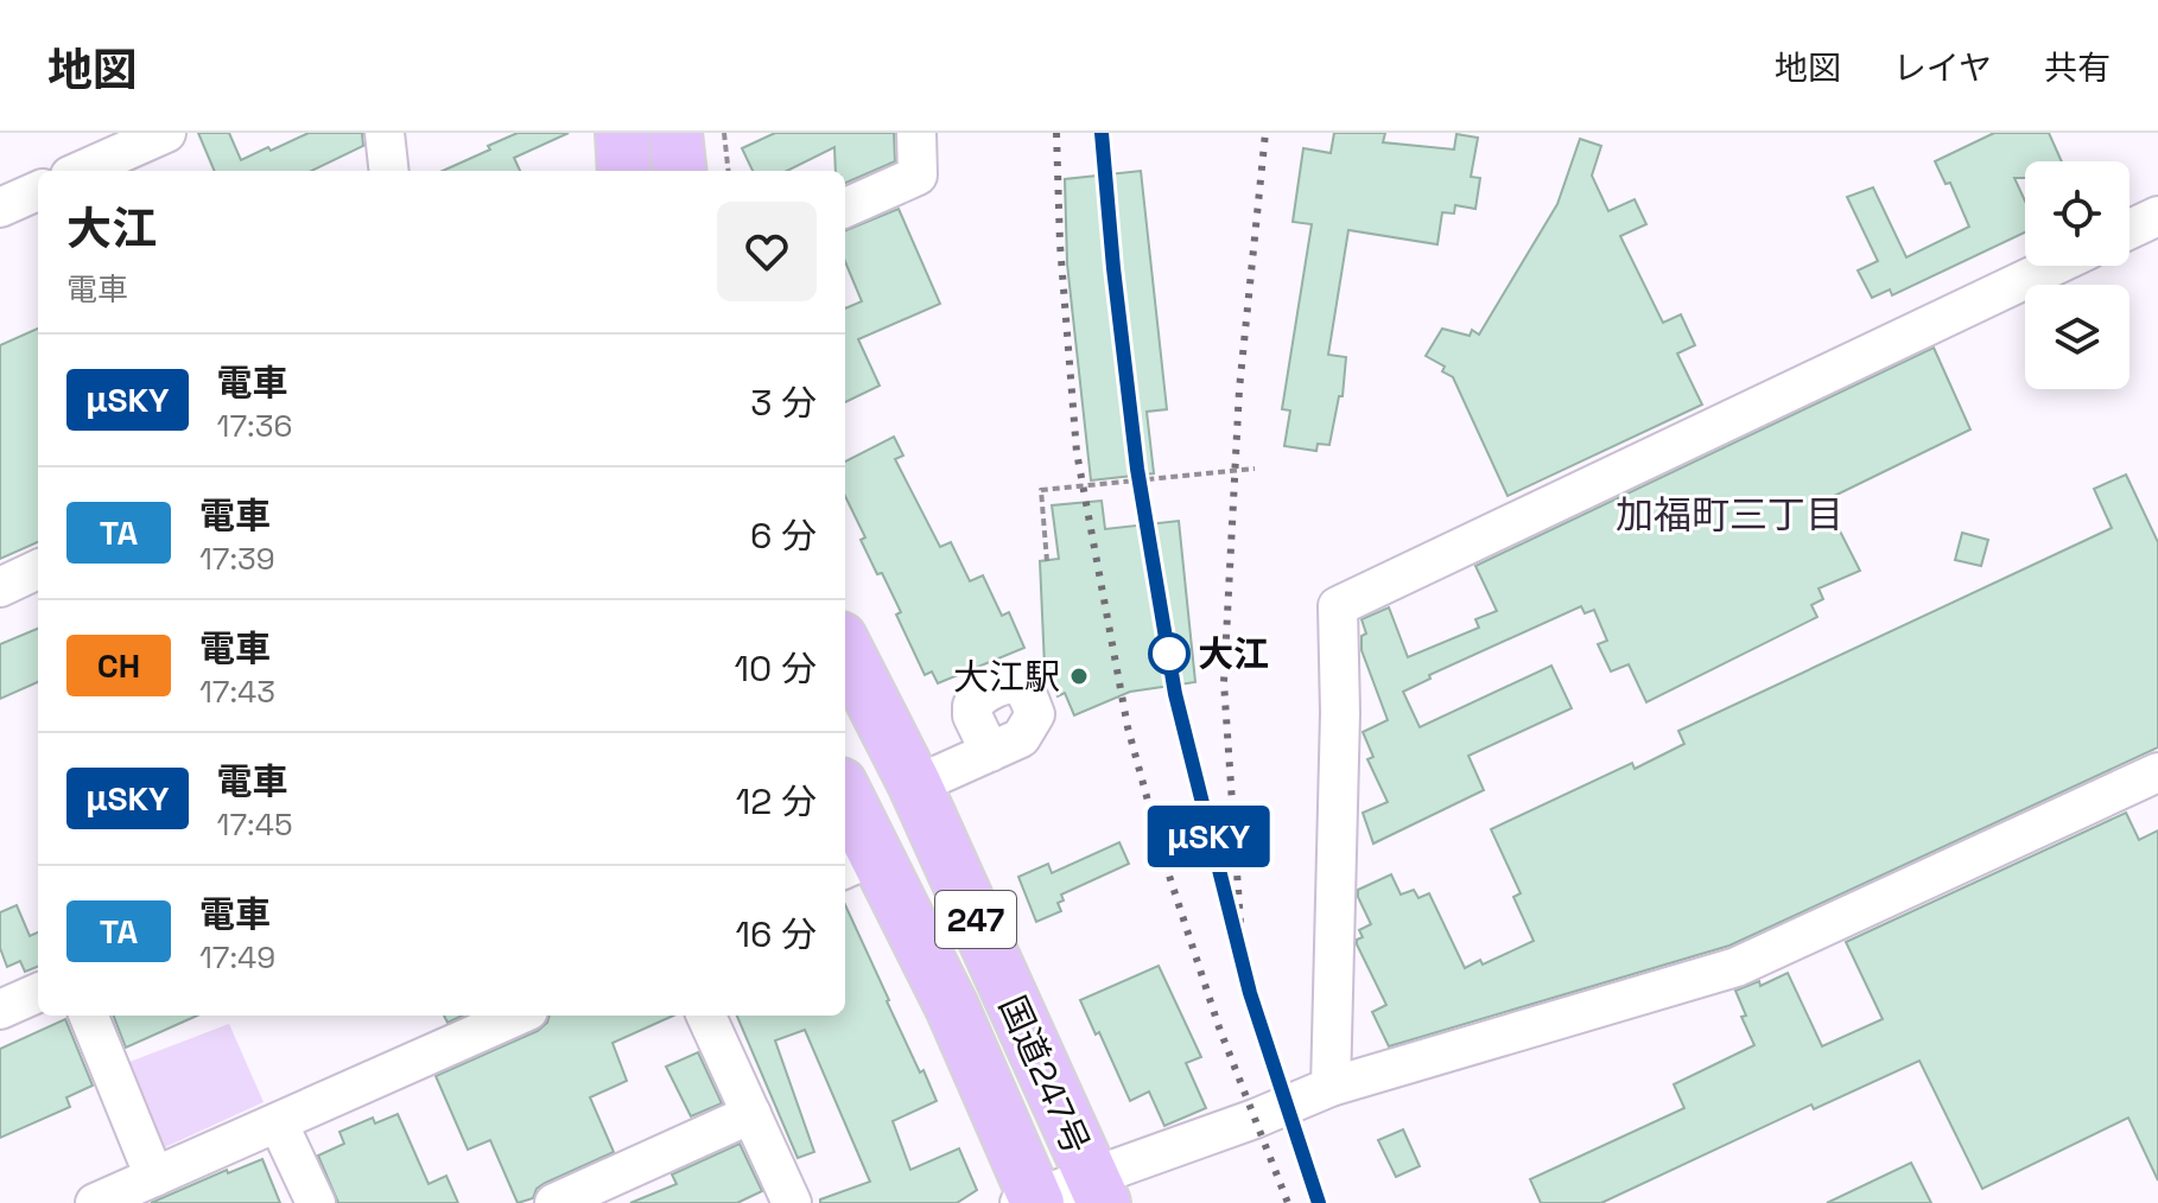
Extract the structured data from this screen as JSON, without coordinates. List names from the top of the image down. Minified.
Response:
{"streets":{"highway":["247","国道247号"]},"districts":["加福町三丁目"],"places":["大江","大江駅"],"page":{"header":"地図","nav":["地図","レイヤ","共有"],"on_map":"μSKY","heading":["大江","電車"],"list":[{"mark":"μSKY","name":"電車","note":"17:36","value":"3 分"},{"mark":"TA","name":"電車","note":"17:39","value":"6 分"},{"mark":"CH","name":"電車","note":"17:43","value":"10 分"},{"mark":"μSKY","name":"電車","note":"17:45","value":"12 分"},{"mark":"TA","name":"電車","note":"17:49","value":"16 分"}]}}
